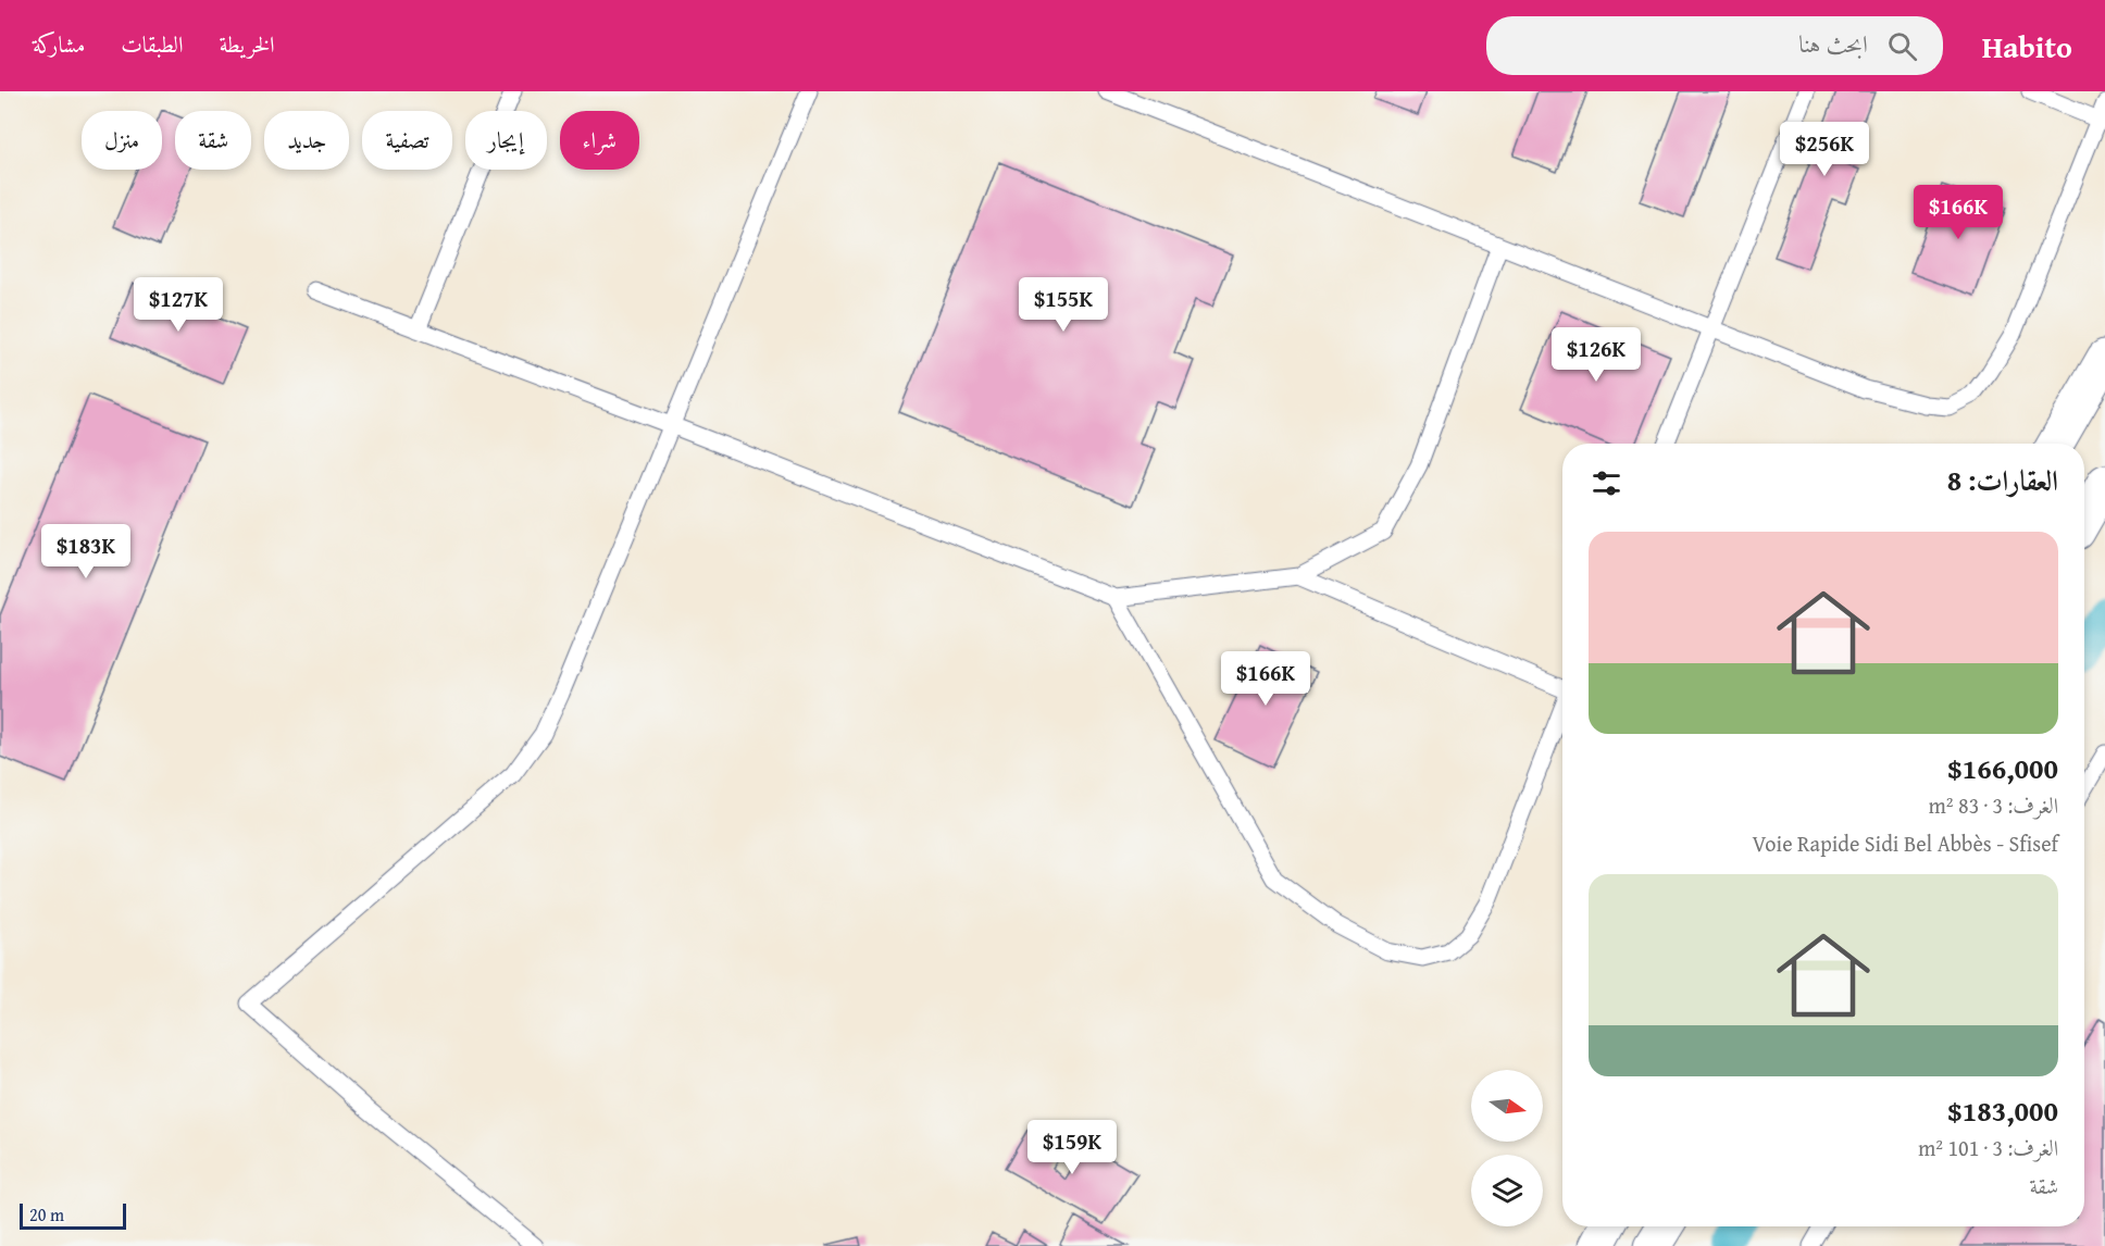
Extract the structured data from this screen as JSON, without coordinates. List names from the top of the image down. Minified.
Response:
{"scale_bar":"20 m","north":"right","page":{"header":"Habito","search":"ابحث هنا","nav":["الخريطة","الطبقات","مشاركة"],"chip":["شراء","إيجار","تصفية","جديد","شقة","منزل"],"price":["$256K","$166K","$127K","$155K","$126K","$183K","$166K","$159K"],"heading":"العقارات: 8","list":[{"name":"$166,000","note":"الغرف: 3 · 83 m² · Voie Rapide Sidi Bel Abbès - Sfisef"},{"name":"$183,000","note":"الغرف: 3 · 101 m² · شقة"}],"scale":"20 m"}}
